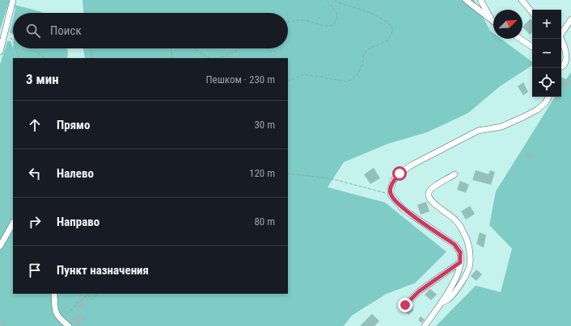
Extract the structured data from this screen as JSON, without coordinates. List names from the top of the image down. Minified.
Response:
{"north":"top right","page":{"map_buttons":["+","−"],"search":"Поиск","heading":["3 мин","Пешком · 230 m"],"list":[["Прямо","30 m"],["Налево","120 m"],["Направо","80 m"],"Пункт назначения"]}}
